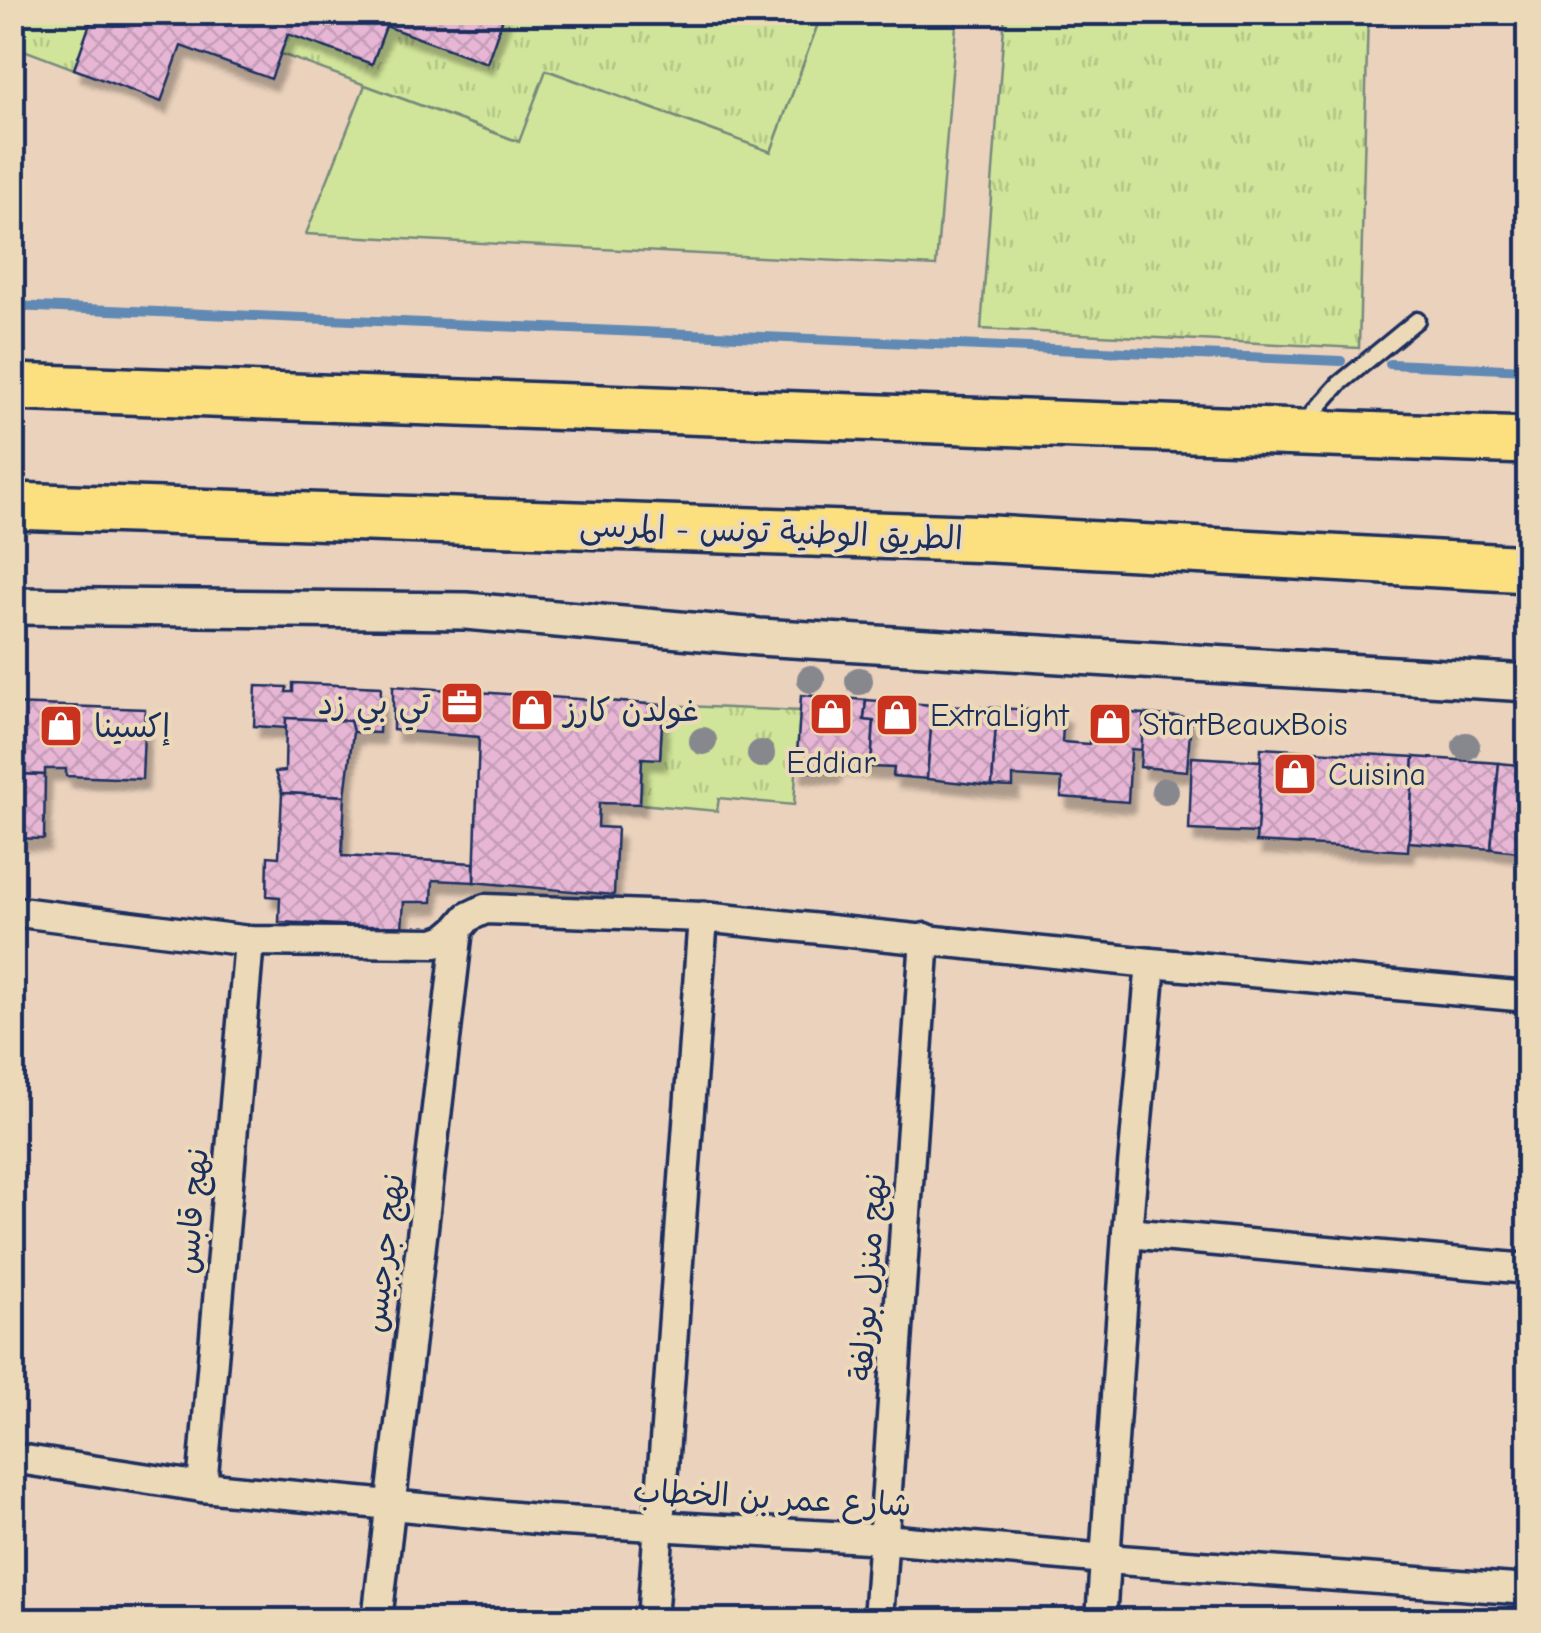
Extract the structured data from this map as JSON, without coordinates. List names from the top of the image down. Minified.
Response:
{"streets":{"highway":["الطريق الوطنية تونس - المرسى"],"street":["نهج قابس","نهج جرجيس","نهج منزل بوزلفة","شارع عمر بن الخطاب"]},"crossings":[["نهج قابس","شارع عمر بن الخطاب"],["نهج جرجيس","شارع عمر بن الخطاب"],["نهج منزل بوزلفة","شارع عمر بن الخطاب"]],"places":{"office":["تي بي زد"],"shop":["غولدن كارز","Eddiar","ExtraLight","StartBeauxBois","إكسينا","Cuisina"]}}
